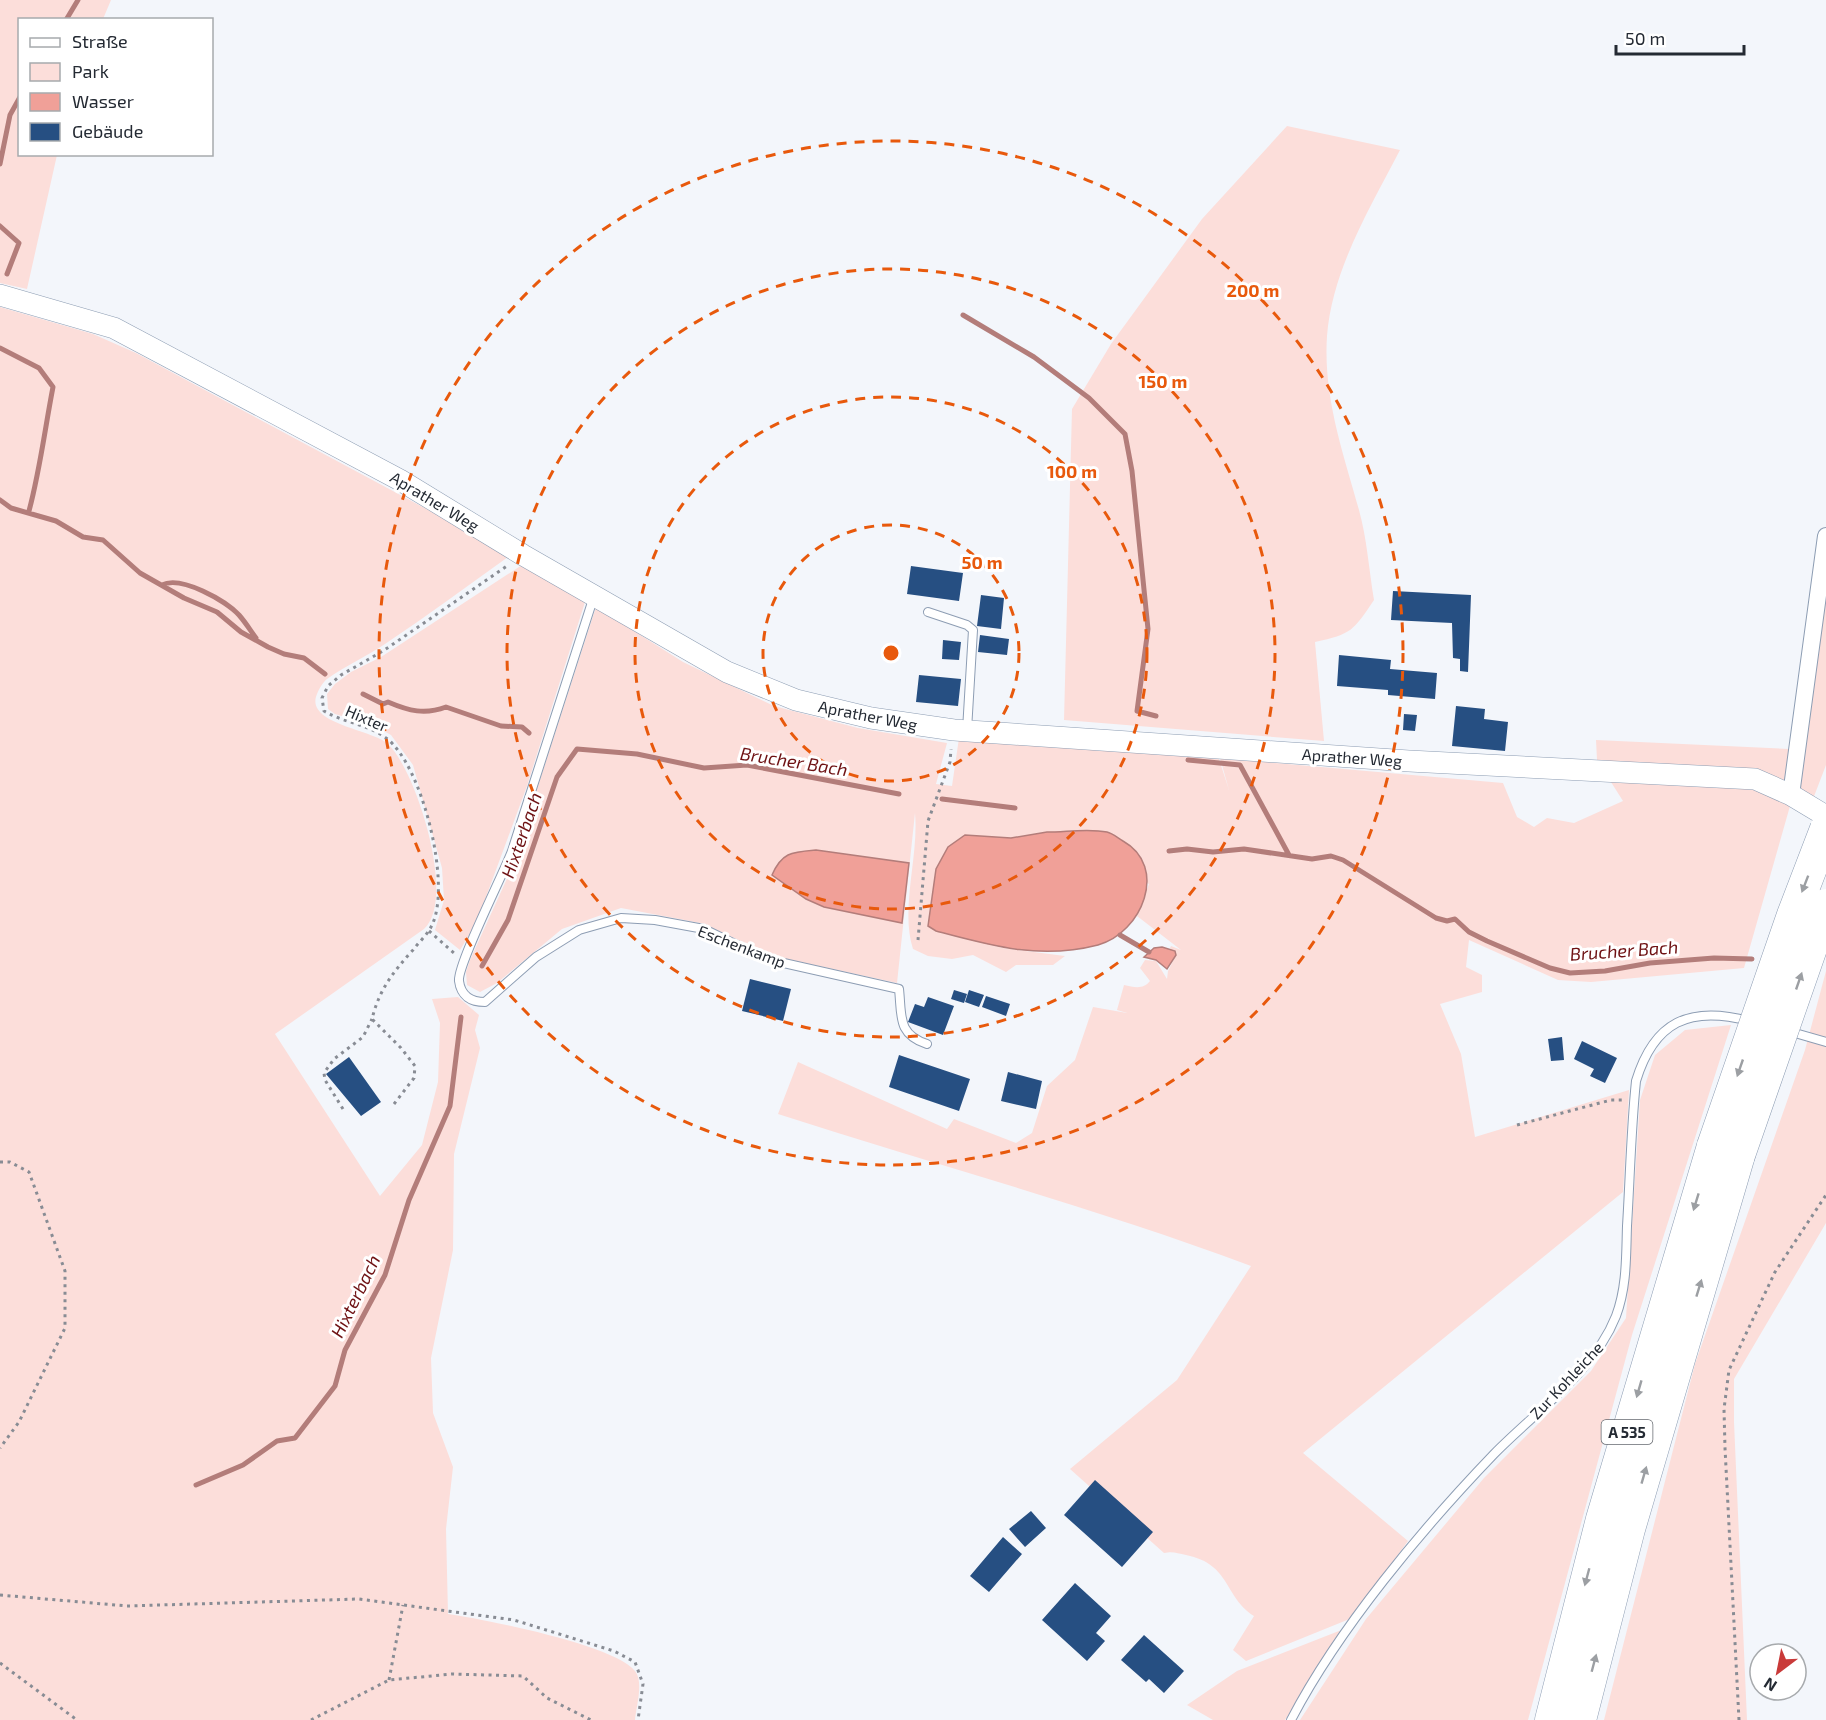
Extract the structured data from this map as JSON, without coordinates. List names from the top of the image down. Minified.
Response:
{"streets":{"highway":["A 535"],"street":["Aprather Weg"],"lane":["Eschenkamp","Zur Kohleiche"],"path":["Hixter"]},"crossings":[["Aprather Weg","Hixter"],["Aprather Weg","Eschenkamp"]],"water":["Brucher Bach","Hixterbach"],"legend":["Straße","Park","Wasser","Gebäude"],"scale_bar":"50 m","north":"bottom left","rings":["200 m","150 m","100 m","50 m"]}
